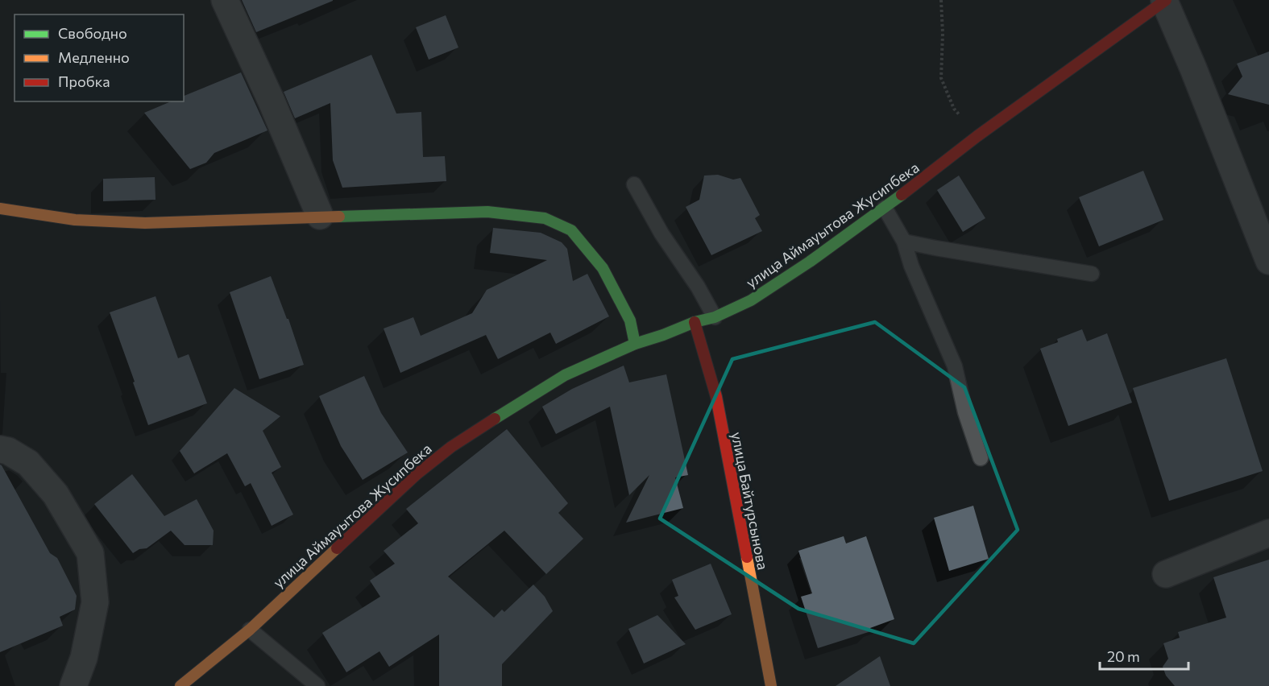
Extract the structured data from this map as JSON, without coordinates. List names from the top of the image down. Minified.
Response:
{"streets":{"street":["улица Аймауытова Жусипбека","улица Байтурсынова"]},"crossings":[["улица Аймауытова Жусипбека","улица Байтурсынова"]],"legend":["Свободно","Медленно","Пробка"],"scale_bar":"20 m"}
